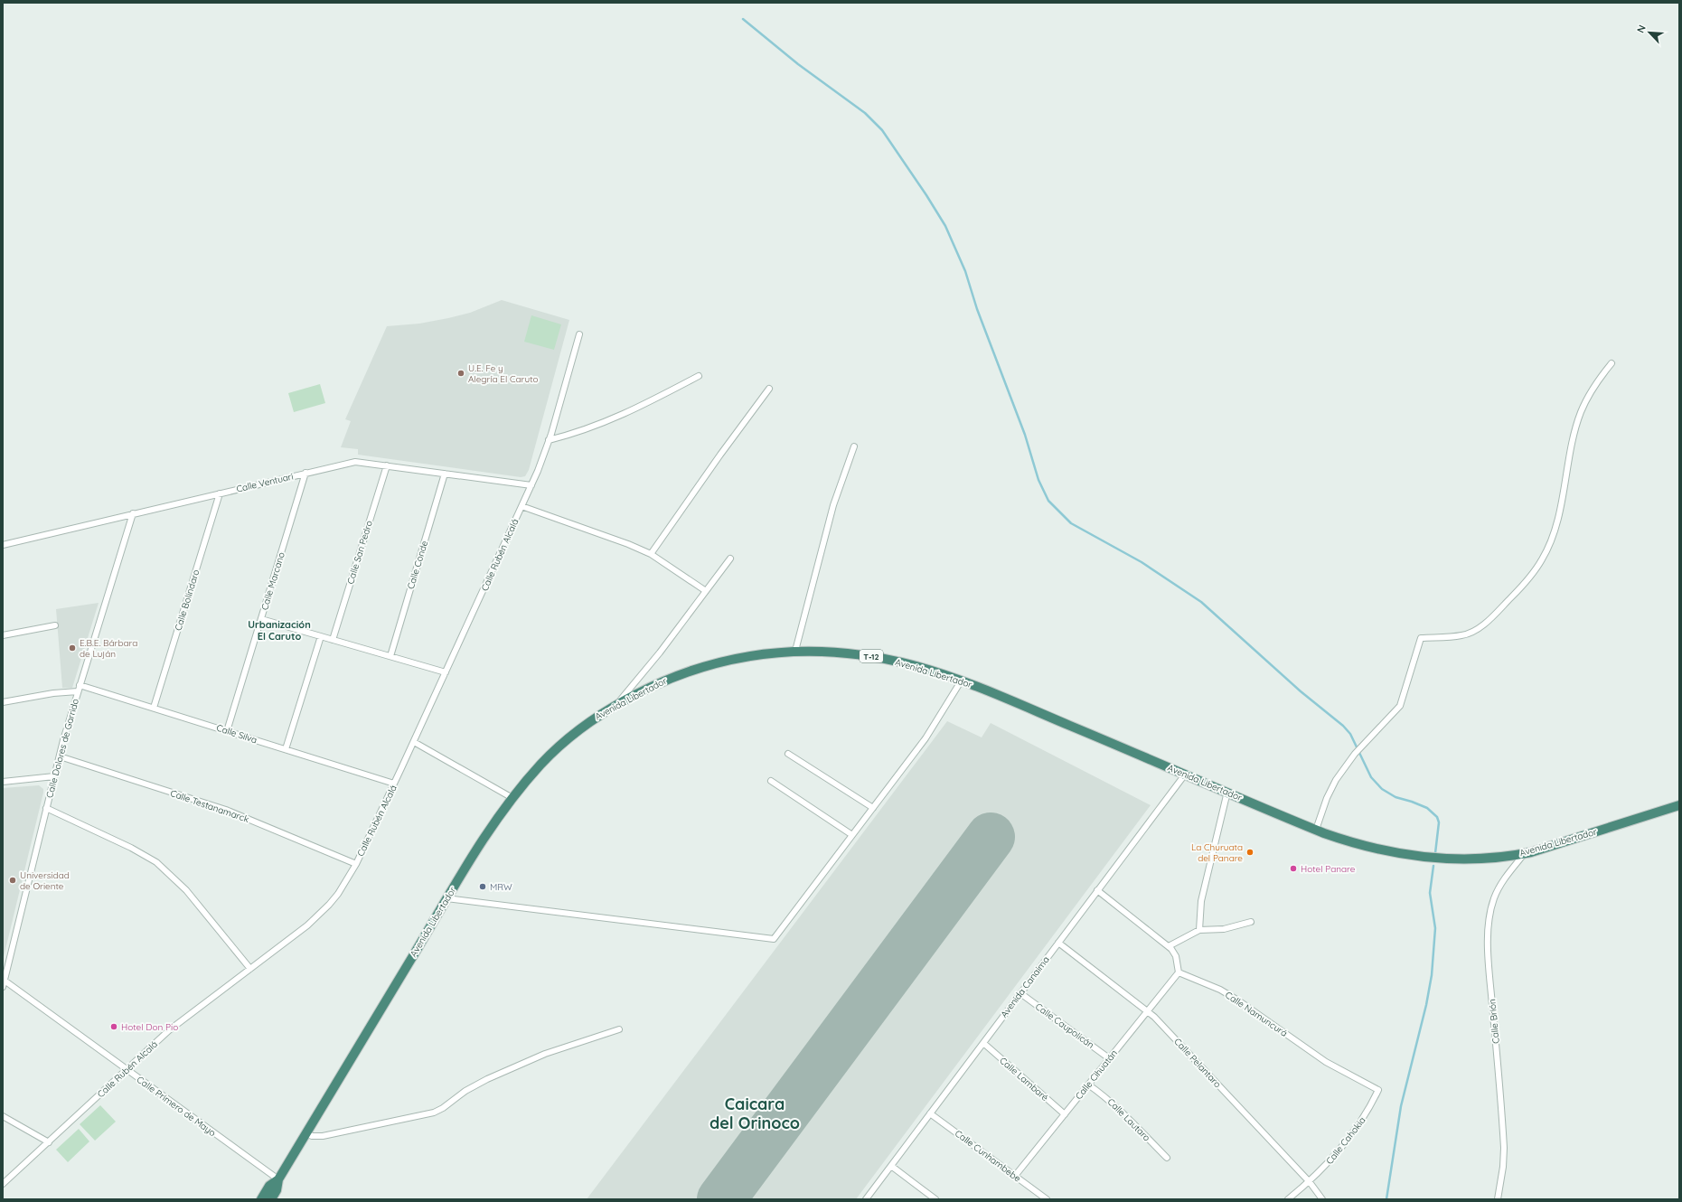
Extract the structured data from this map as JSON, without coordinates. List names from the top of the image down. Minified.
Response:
{"streets":{"highway":["T-12","Avenida Libertador"],"street":["Calle Ventuari","Calle San Pedro","Calle Rubén Alcalá","Calle Conde","Calle Marcano","Calle Bolindaro","Calle Silva","Calle Dolores de Garrido","Calle Testanamarck","Avenida Canaima","Calle Namuncurá","Calle Brión","Calle Caupolicán","Calle Pelantaro","Calle Cihuatán","Calle Lambaré","Calle Primero de Mayo","Calle Lautaro","Calle Cahokia","Calle Cunhambebe"]},"crossings":[["Calle Ventuari","Calle San Pedro"],["Calle Ventuari","Calle Rubén Alcalá"],["Calle Ventuari","Calle Conde"],["Calle Ventuari","Calle Marcano"],["Calle Ventuari","Calle Bolindaro"],["Calle Ventuari","Calle Dolores de Garrido"],["Calle Rubén Alcalá","Calle Silva"],["Calle Rubén Alcalá","Calle Testanamarck"],["Calle Rubén Alcalá","Calle Primero de Mayo"],["Calle Marcano","Calle Silva"],["Calle Bolindaro","Calle Silva"],["Avenida Libertador","Avenida Canaima"],["Avenida Libertador","Calle Brión"],["Avenida Libertador","Calle Primero de Mayo"],["Calle Silva","Calle Dolores de Garrido"],["Calle Dolores de Garrido","Calle Testanamarck"],["Calle Dolores de Garrido","Calle Primero de Mayo"],["Avenida Canaima","Calle Caupolicán"],["Avenida Canaima","Calle Pelantaro"],["Avenida Canaima","Calle Lambaré"],["Avenida Canaima","Calle Cunhambebe"],["Calle Namuncurá","Calle Cihuatán"],["Calle Namuncurá","Calle Cahokia"],["Calle Caupolicán","Calle Cihuatán"],["Calle Pelantaro","Calle Cihuatán"],["Calle Pelantaro","Calle Cahokia"],["Calle Cihuatán","Calle Lambaré"],["Calle Cihuatán","Calle Lautaro"],["Calle Cihuatán","Calle Cunhambebe"]],"districts":["Urbanización El Caruto","Caicara del Orinoco"],"places":["U.E. Fe y Alegría El Caruto","E.B.E. Bárbara de Luján","La Churuata del Panare","Hotel Panare","Universidad de Oriente","MRW","Hotel Don Pio"],"north":"top left"}
